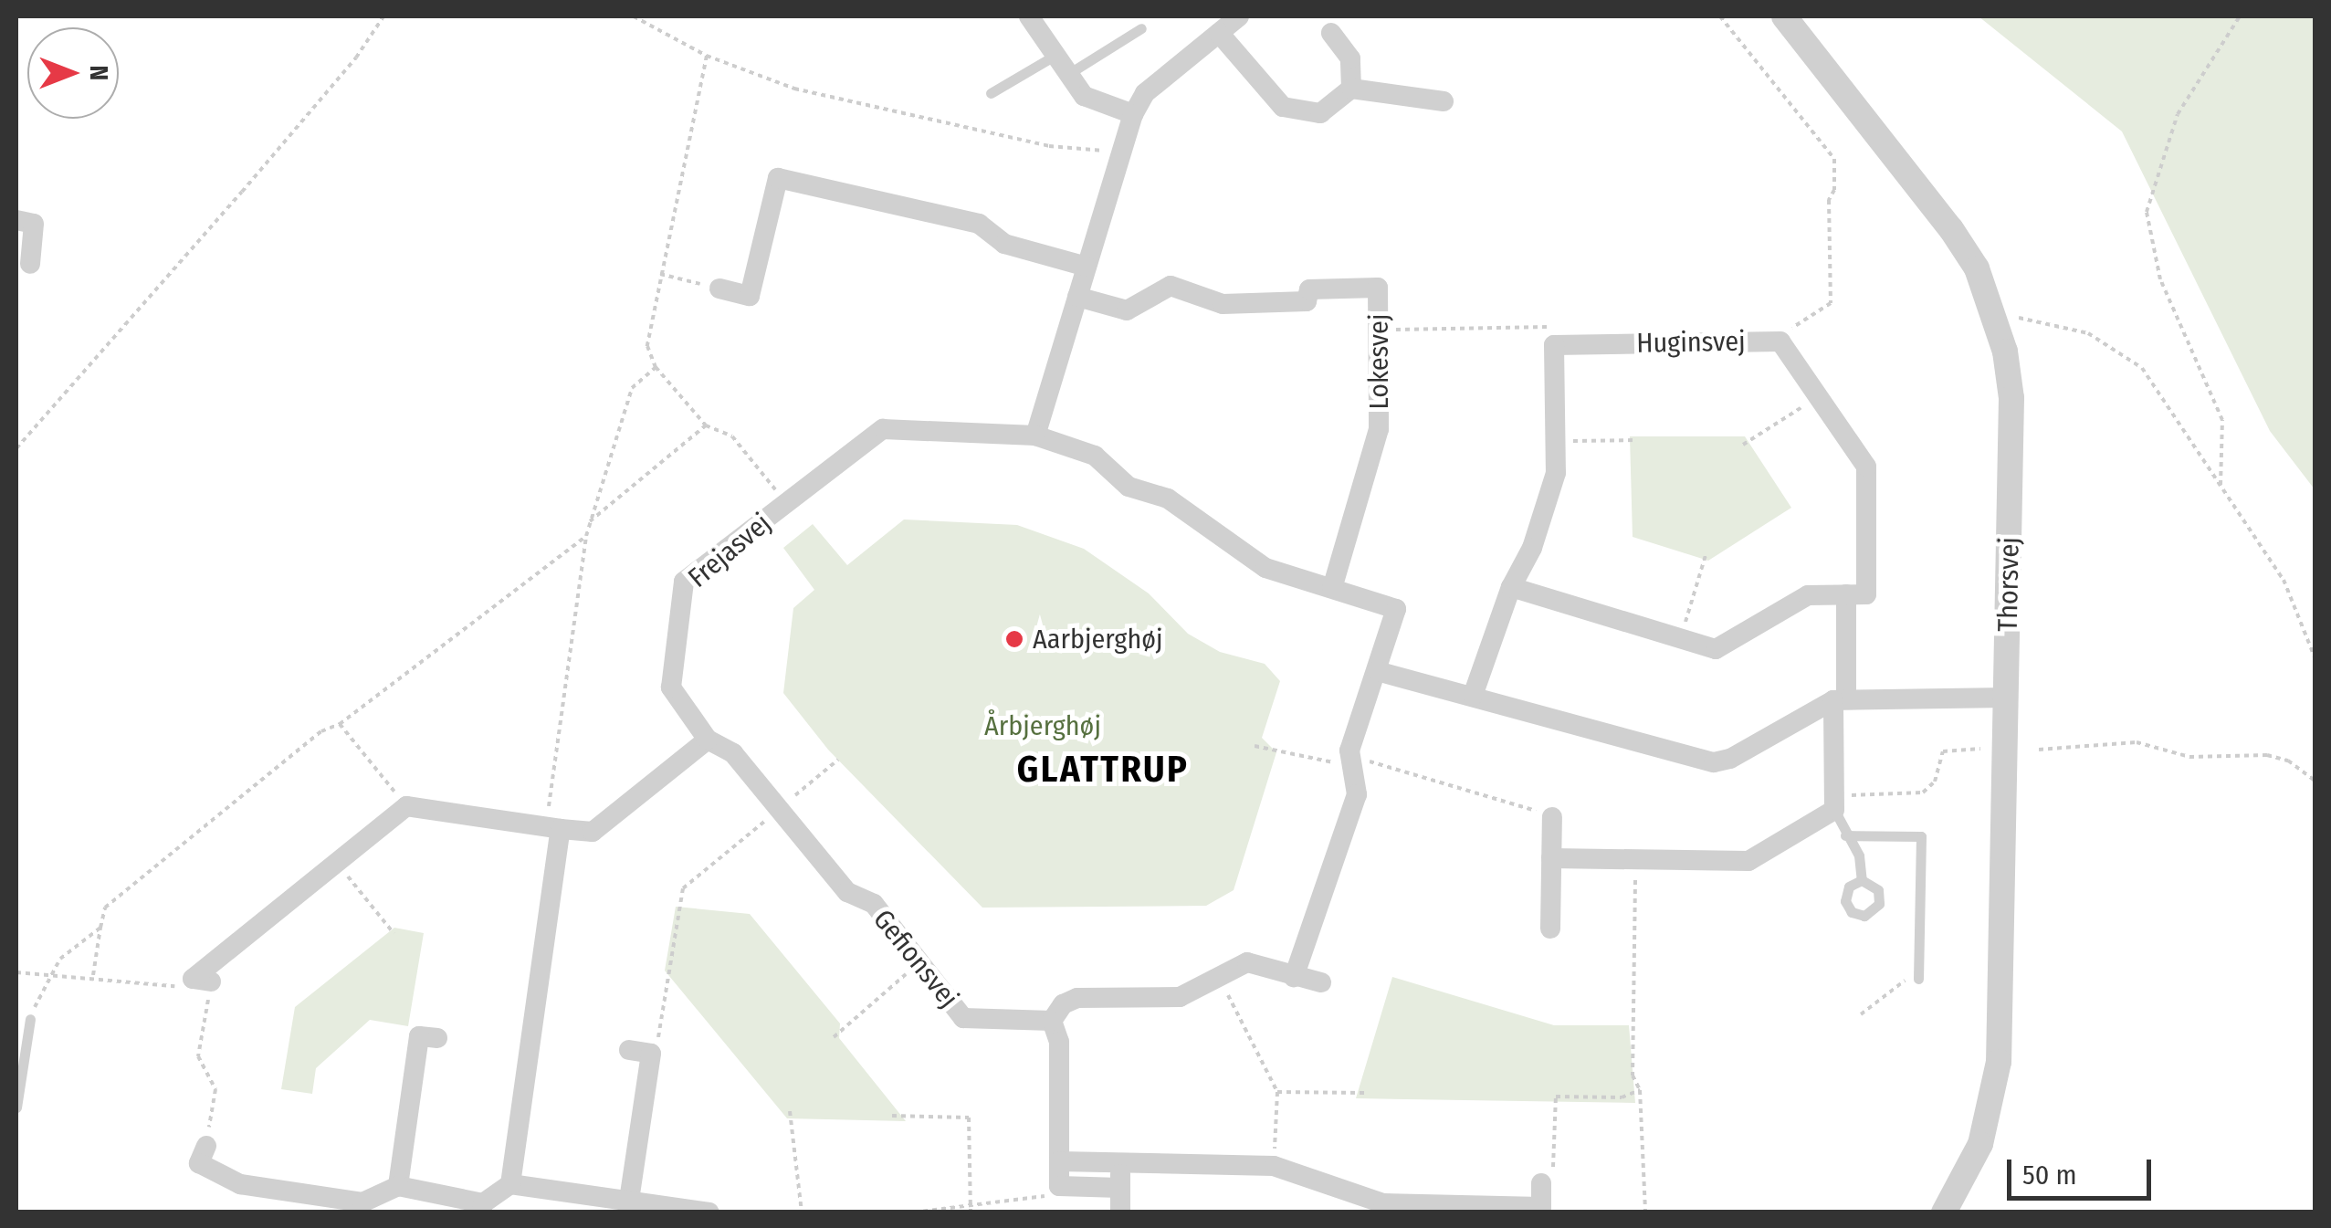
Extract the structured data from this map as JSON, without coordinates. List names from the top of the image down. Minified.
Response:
{"streets":{"street":["Huginsvej","Lokesvej","Frejasvej","Thorsvej","Gefionsvej"]},"crossings":[["Frejasvej","Gefionsvej"]],"districts":["GLATTRUP"],"parks":["Årbjerghøj"],"places":["Aarbjerghøj"],"scale_bar":"50 m","north":"right"}
